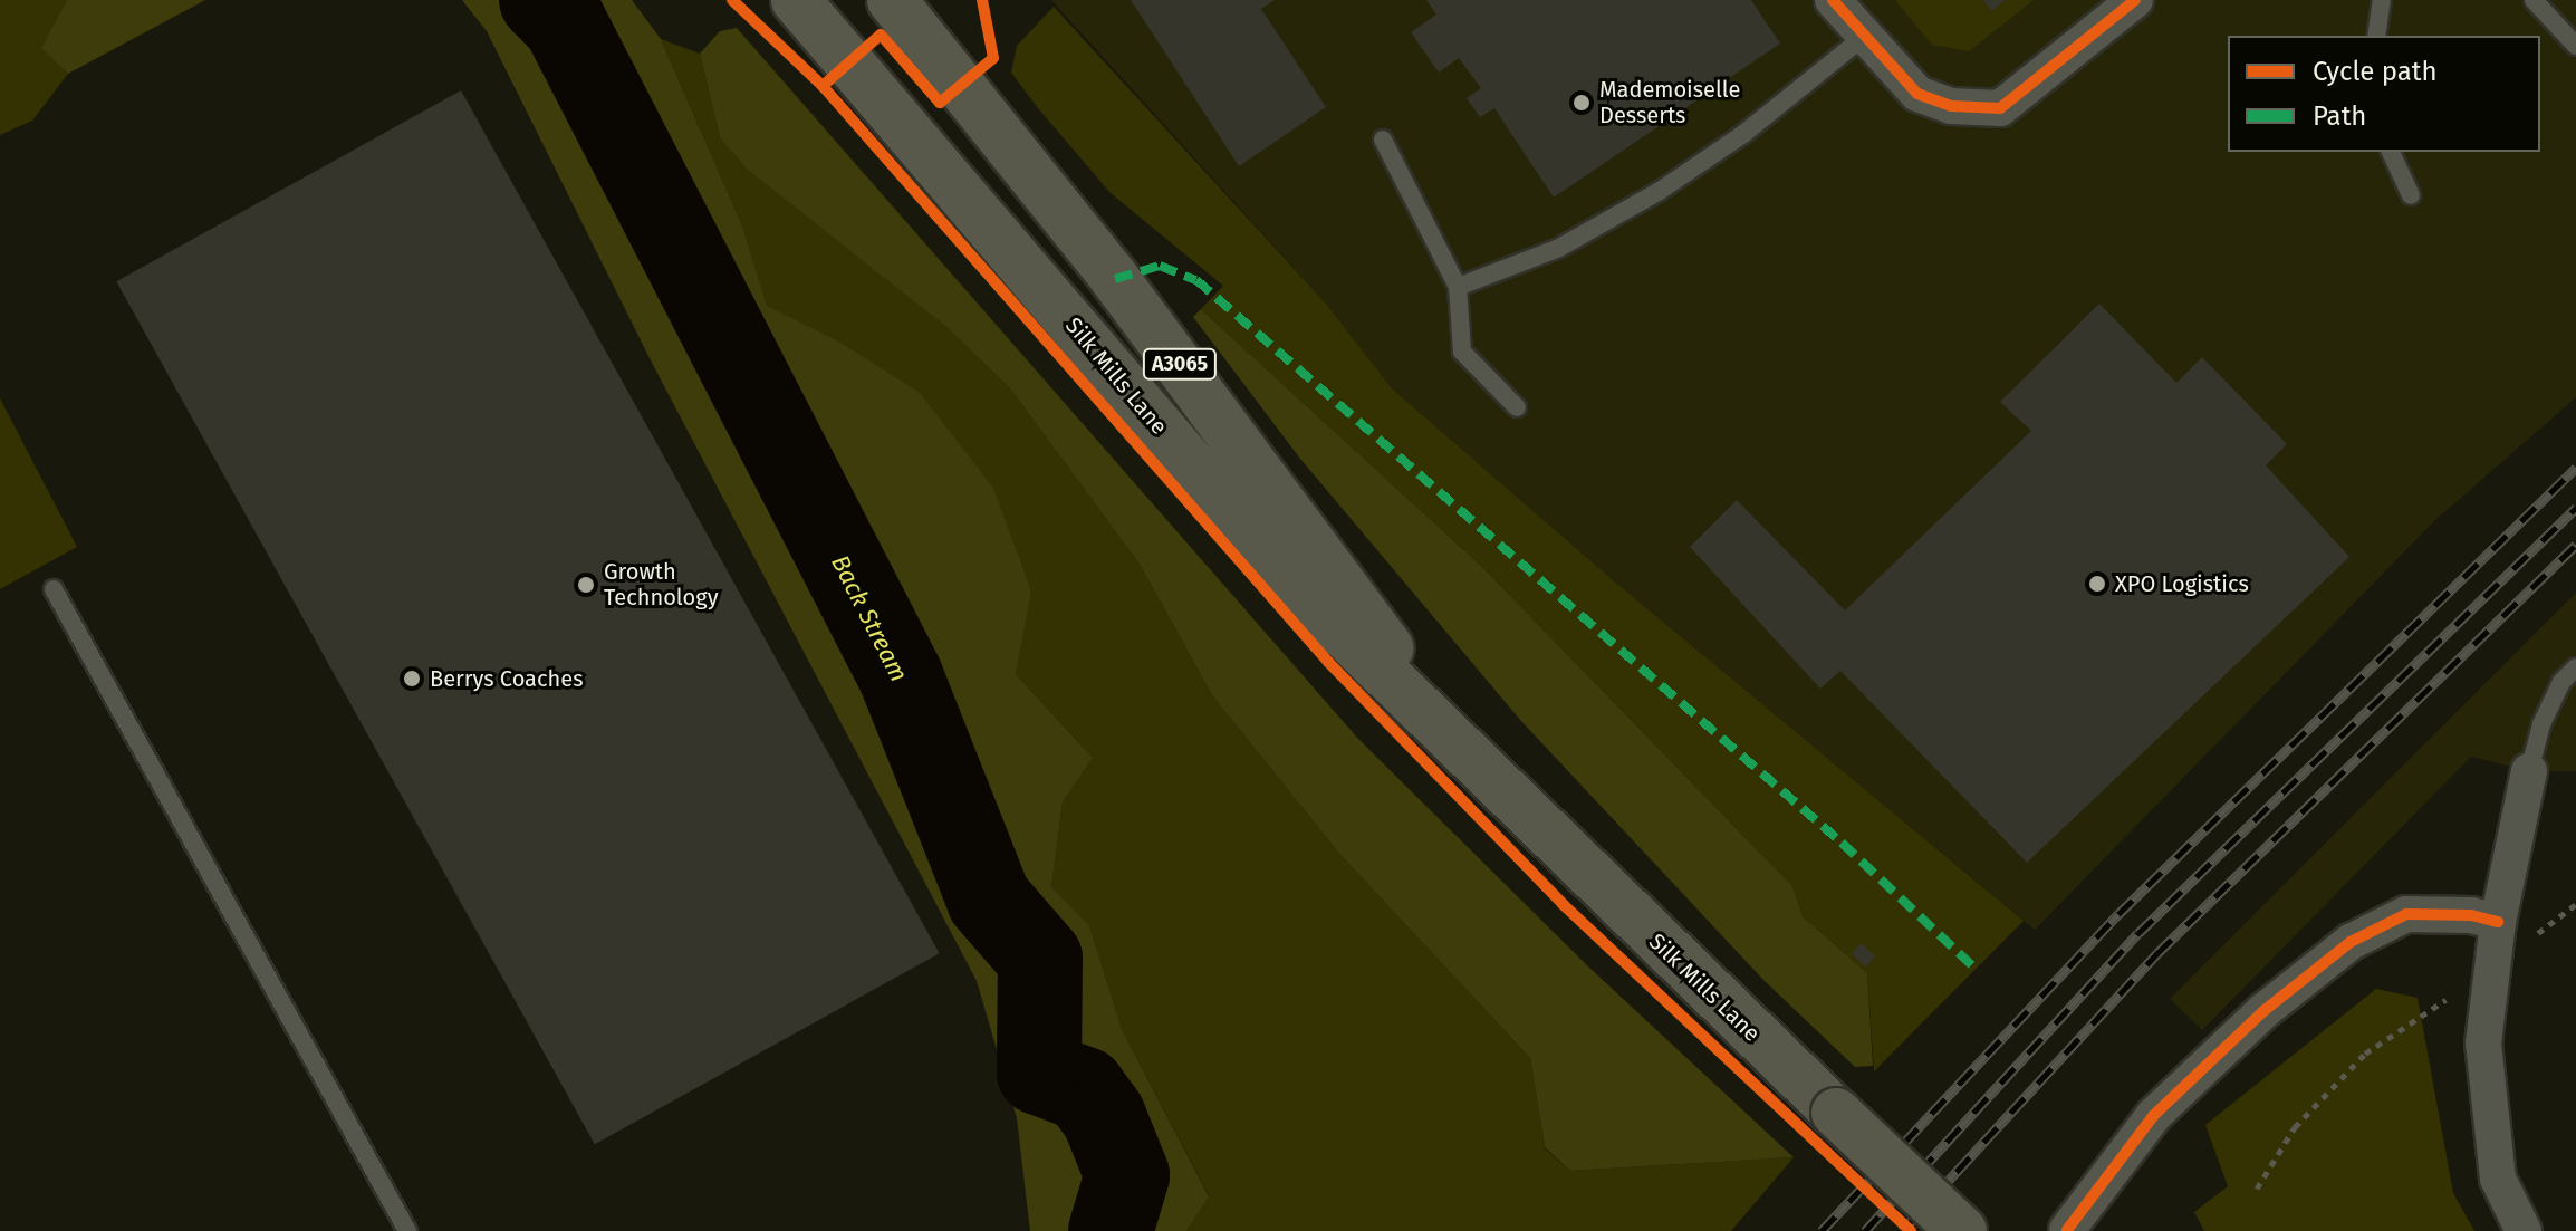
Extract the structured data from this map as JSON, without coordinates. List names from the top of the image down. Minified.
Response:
{"streets":{"main road":["A3065","Silk Mills Lane"]},"water":["Back Stream"],"places":["Mademoiselle Desserts","XPO Logistics","Growth Technology","Berrys Coaches"],"legend":["Cycle path","Path"]}
